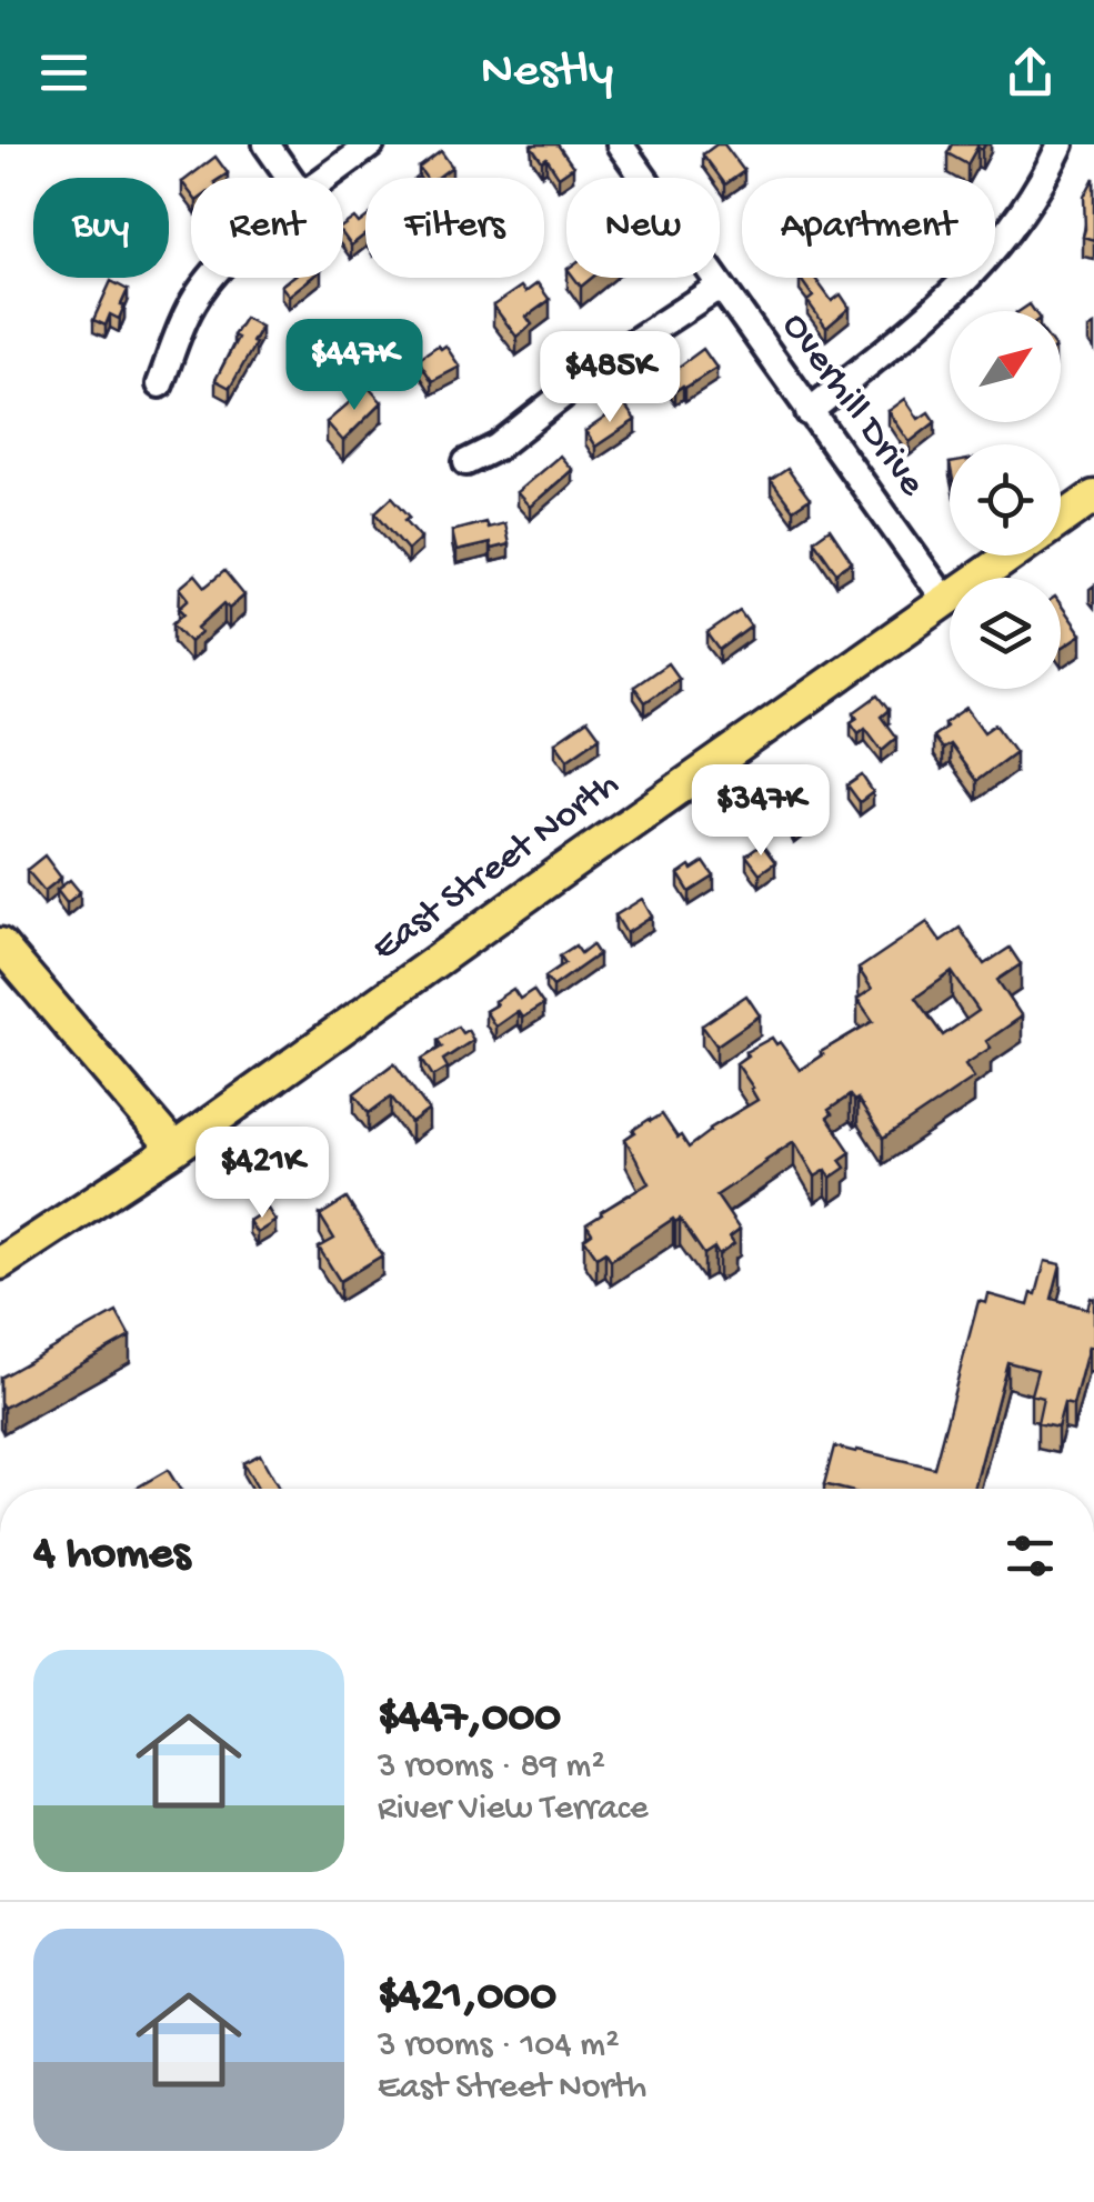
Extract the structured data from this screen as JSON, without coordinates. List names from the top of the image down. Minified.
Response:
{"streets":{"main road":["East Street North"],"street":["Overhill Drive"]},"crossings":[["Overhill Drive","East Street North"]],"north":"top right","page":{"header":"Nestly","chip":["Buy","Rent","Filters","New","Apartment"],"price":["$447K","$485K","$347K","$421K"],"heading":"4 homes","list":[{"name":"$447,000","note":"3 rooms · 89 m² · River View Terrace"},{"name":"$421,000","note":"3 rooms · 104 m² · East Street North"}]}}
